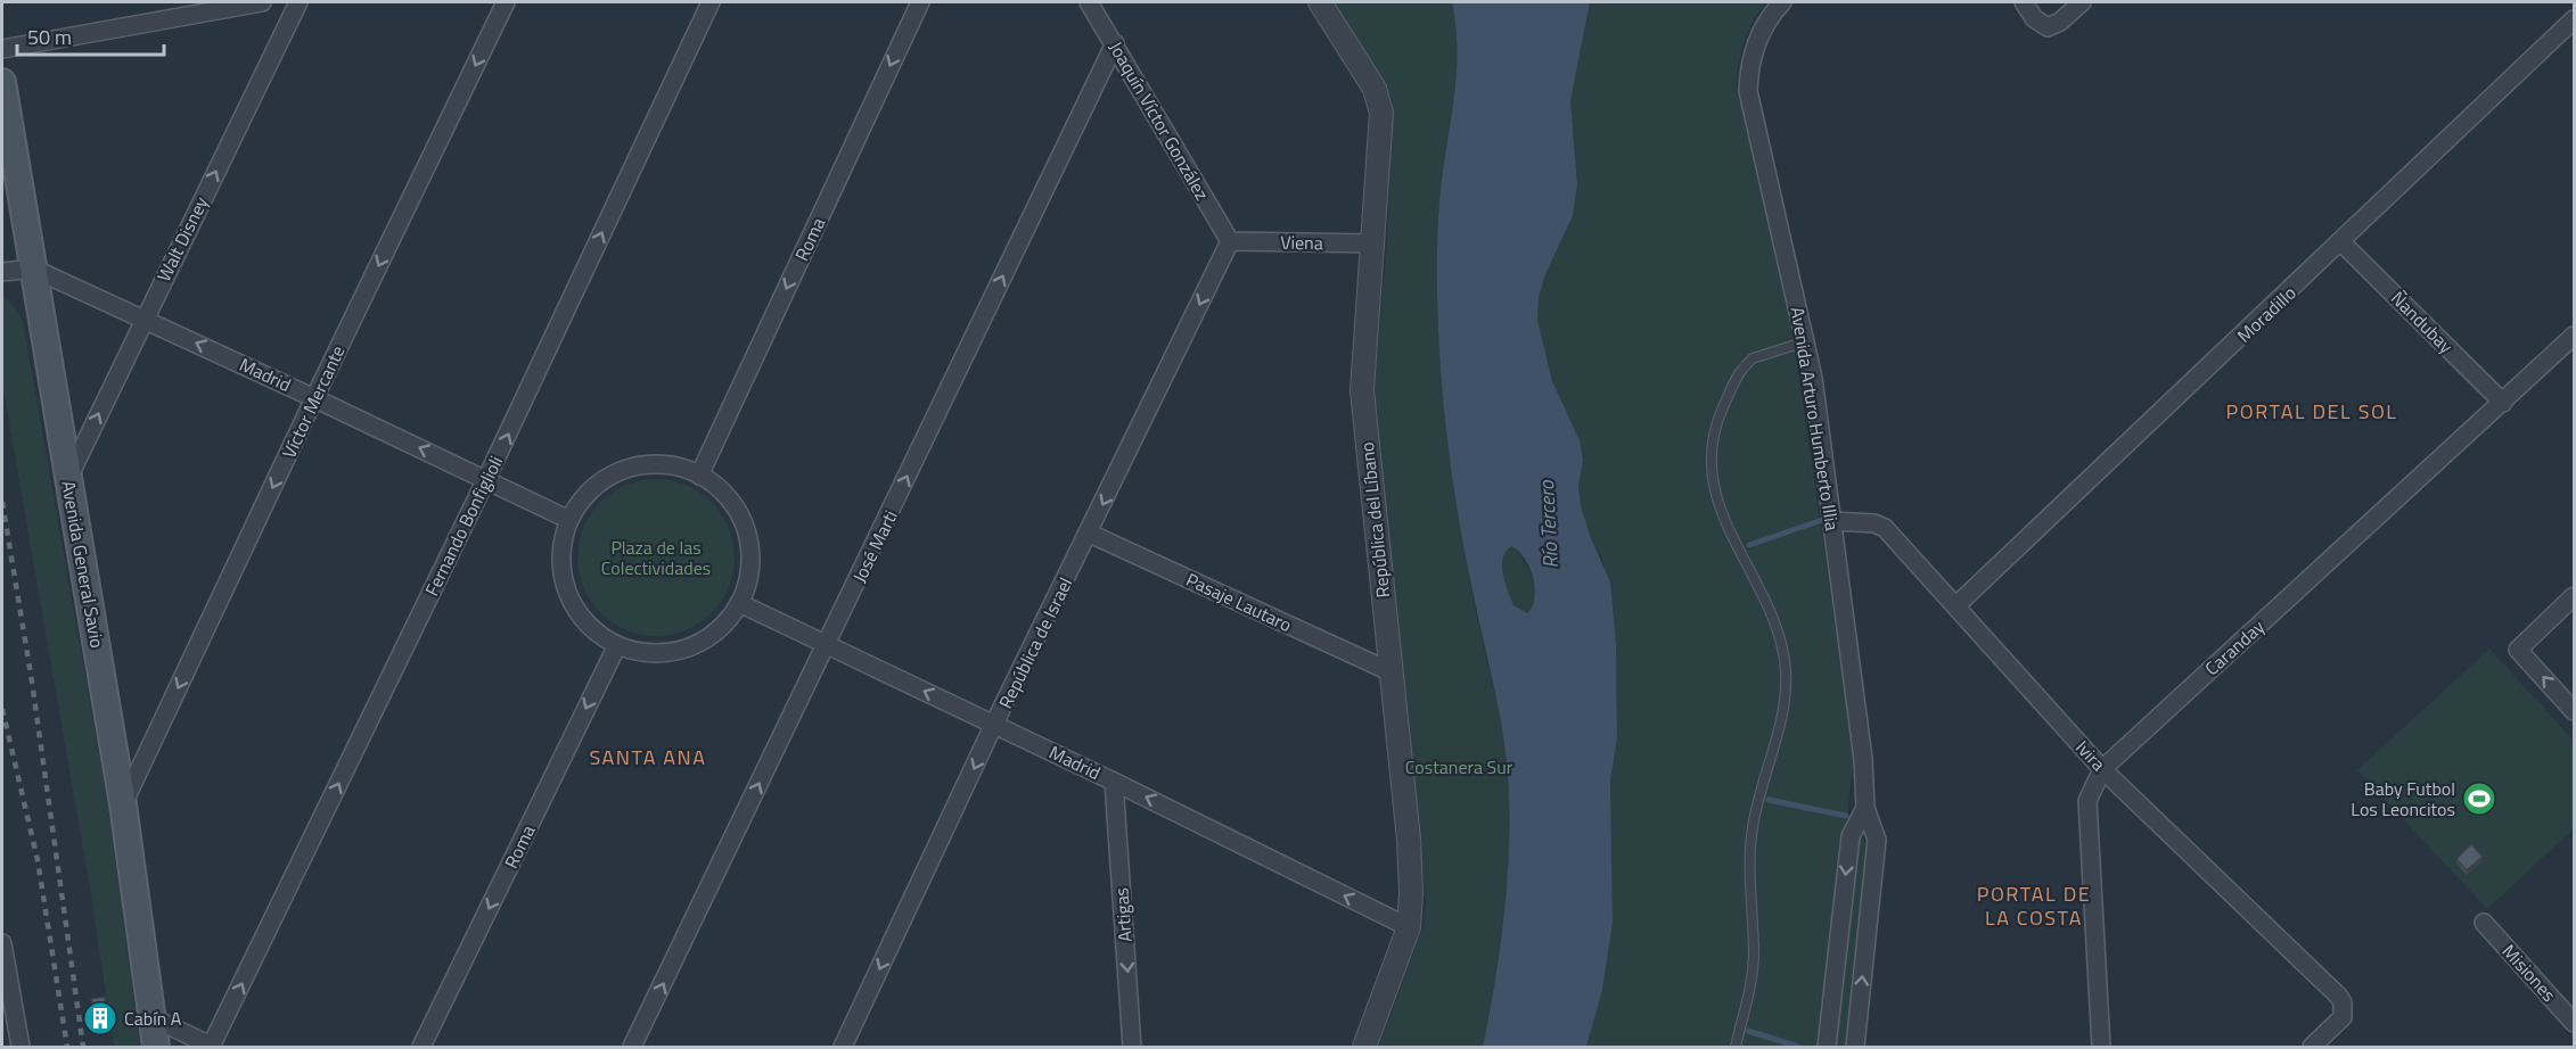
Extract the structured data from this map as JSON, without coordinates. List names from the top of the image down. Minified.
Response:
{"streets":{"main road":["Avenida General Savio"],"street":["Joaquín Víctor González","Walt Disney","Roma","Viena","Moradillo","Ñandubay","Madrid","Víctor Mercante","Avenida Arturo Humberto Illia","República del Líbano","Fernando Bonfiglioli","José Marti","Pasaje Lautaro","República de Israel","Caranday","Ivira","Artigas","Misiones"]},"crossings":[["Joaquín Víctor González","Viena"],["Joaquín Víctor González","José Marti"],["Joaquín Víctor González","República de Israel"],["Walt Disney","Madrid"],["Walt Disney","Avenida General Savio"],["Roma","Madrid"],["Viena","República del Líbano"],["Viena","República de Israel"],["Moradillo","Ñandubay"],["Moradillo","Ivira"],["Ñandubay","Caranday"],["Madrid","Víctor Mercante"],["Madrid","República del Líbano"],["Madrid","Fernando Bonfiglioli"],["Madrid","José Marti"],["Madrid","Avenida General Savio"],["Madrid","República de Israel"],["Madrid","Artigas"],["Víctor Mercante","Avenida General Savio"],["Avenida Arturo Humberto Illia","Ivira"],["República del Líbano","Pasaje Lautaro"],["Pasaje Lautaro","República de Israel"],["Caranday","Ivira"]],"one_way":["Walt Disney","Roma","Madrid","Víctor Mercante","Fernando Bonfiglioli","José Marti","República de Israel","Artigas"],"districts":["PORTAL DEL SOL","SANTA ANA","PORTAL DE LA COSTA"],"water":["Río Tercero"],"parks":["Plaza de las Colectividades","Costanera Sur"],"places":{"sports":["Baby Futbol Los Leoncitos"],"building":["Cabín A"]},"scale_bar":"50 m"}
